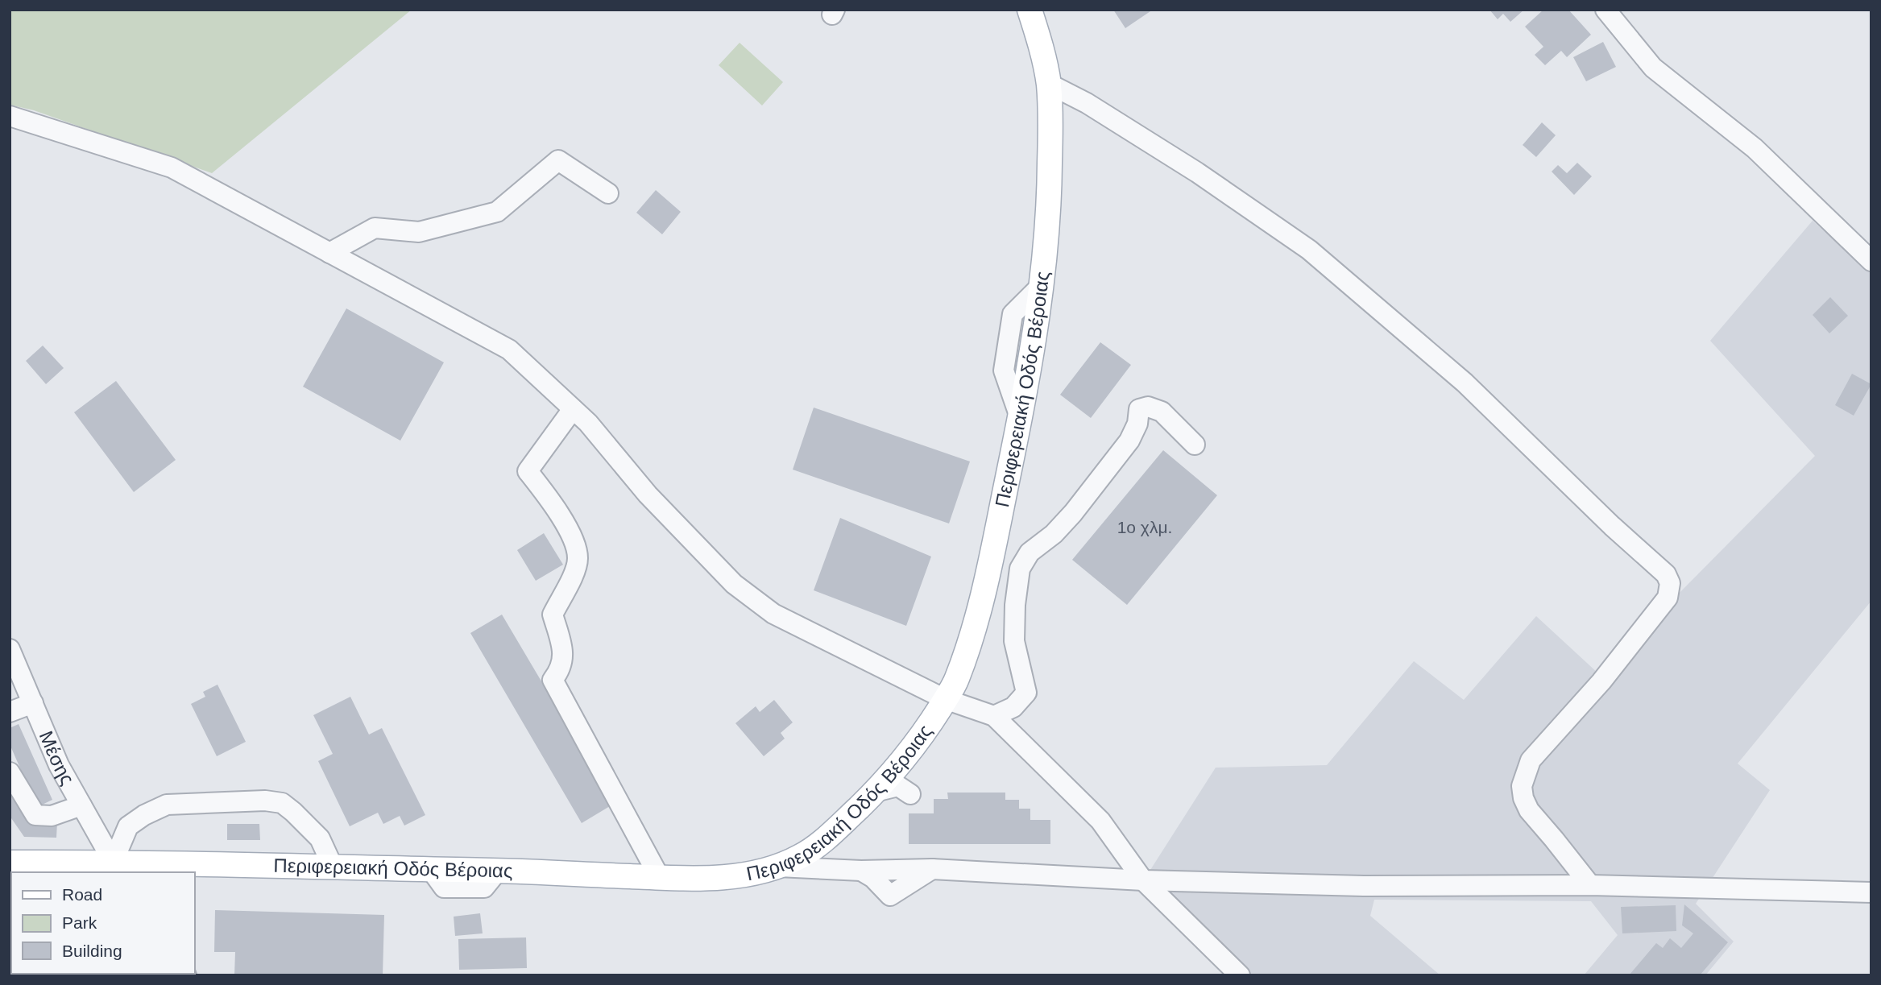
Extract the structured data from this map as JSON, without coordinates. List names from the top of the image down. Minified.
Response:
{"streets":{"main road":["Περιφερειακή Οδός Βέροιας"],"street":["Μέσης"]},"crossings":[["Περιφερειακή Οδός Βέροιας","Μέσης"]],"house_numbers":["1ο χλμ."],"legend":["Road","Park","Building"]}
